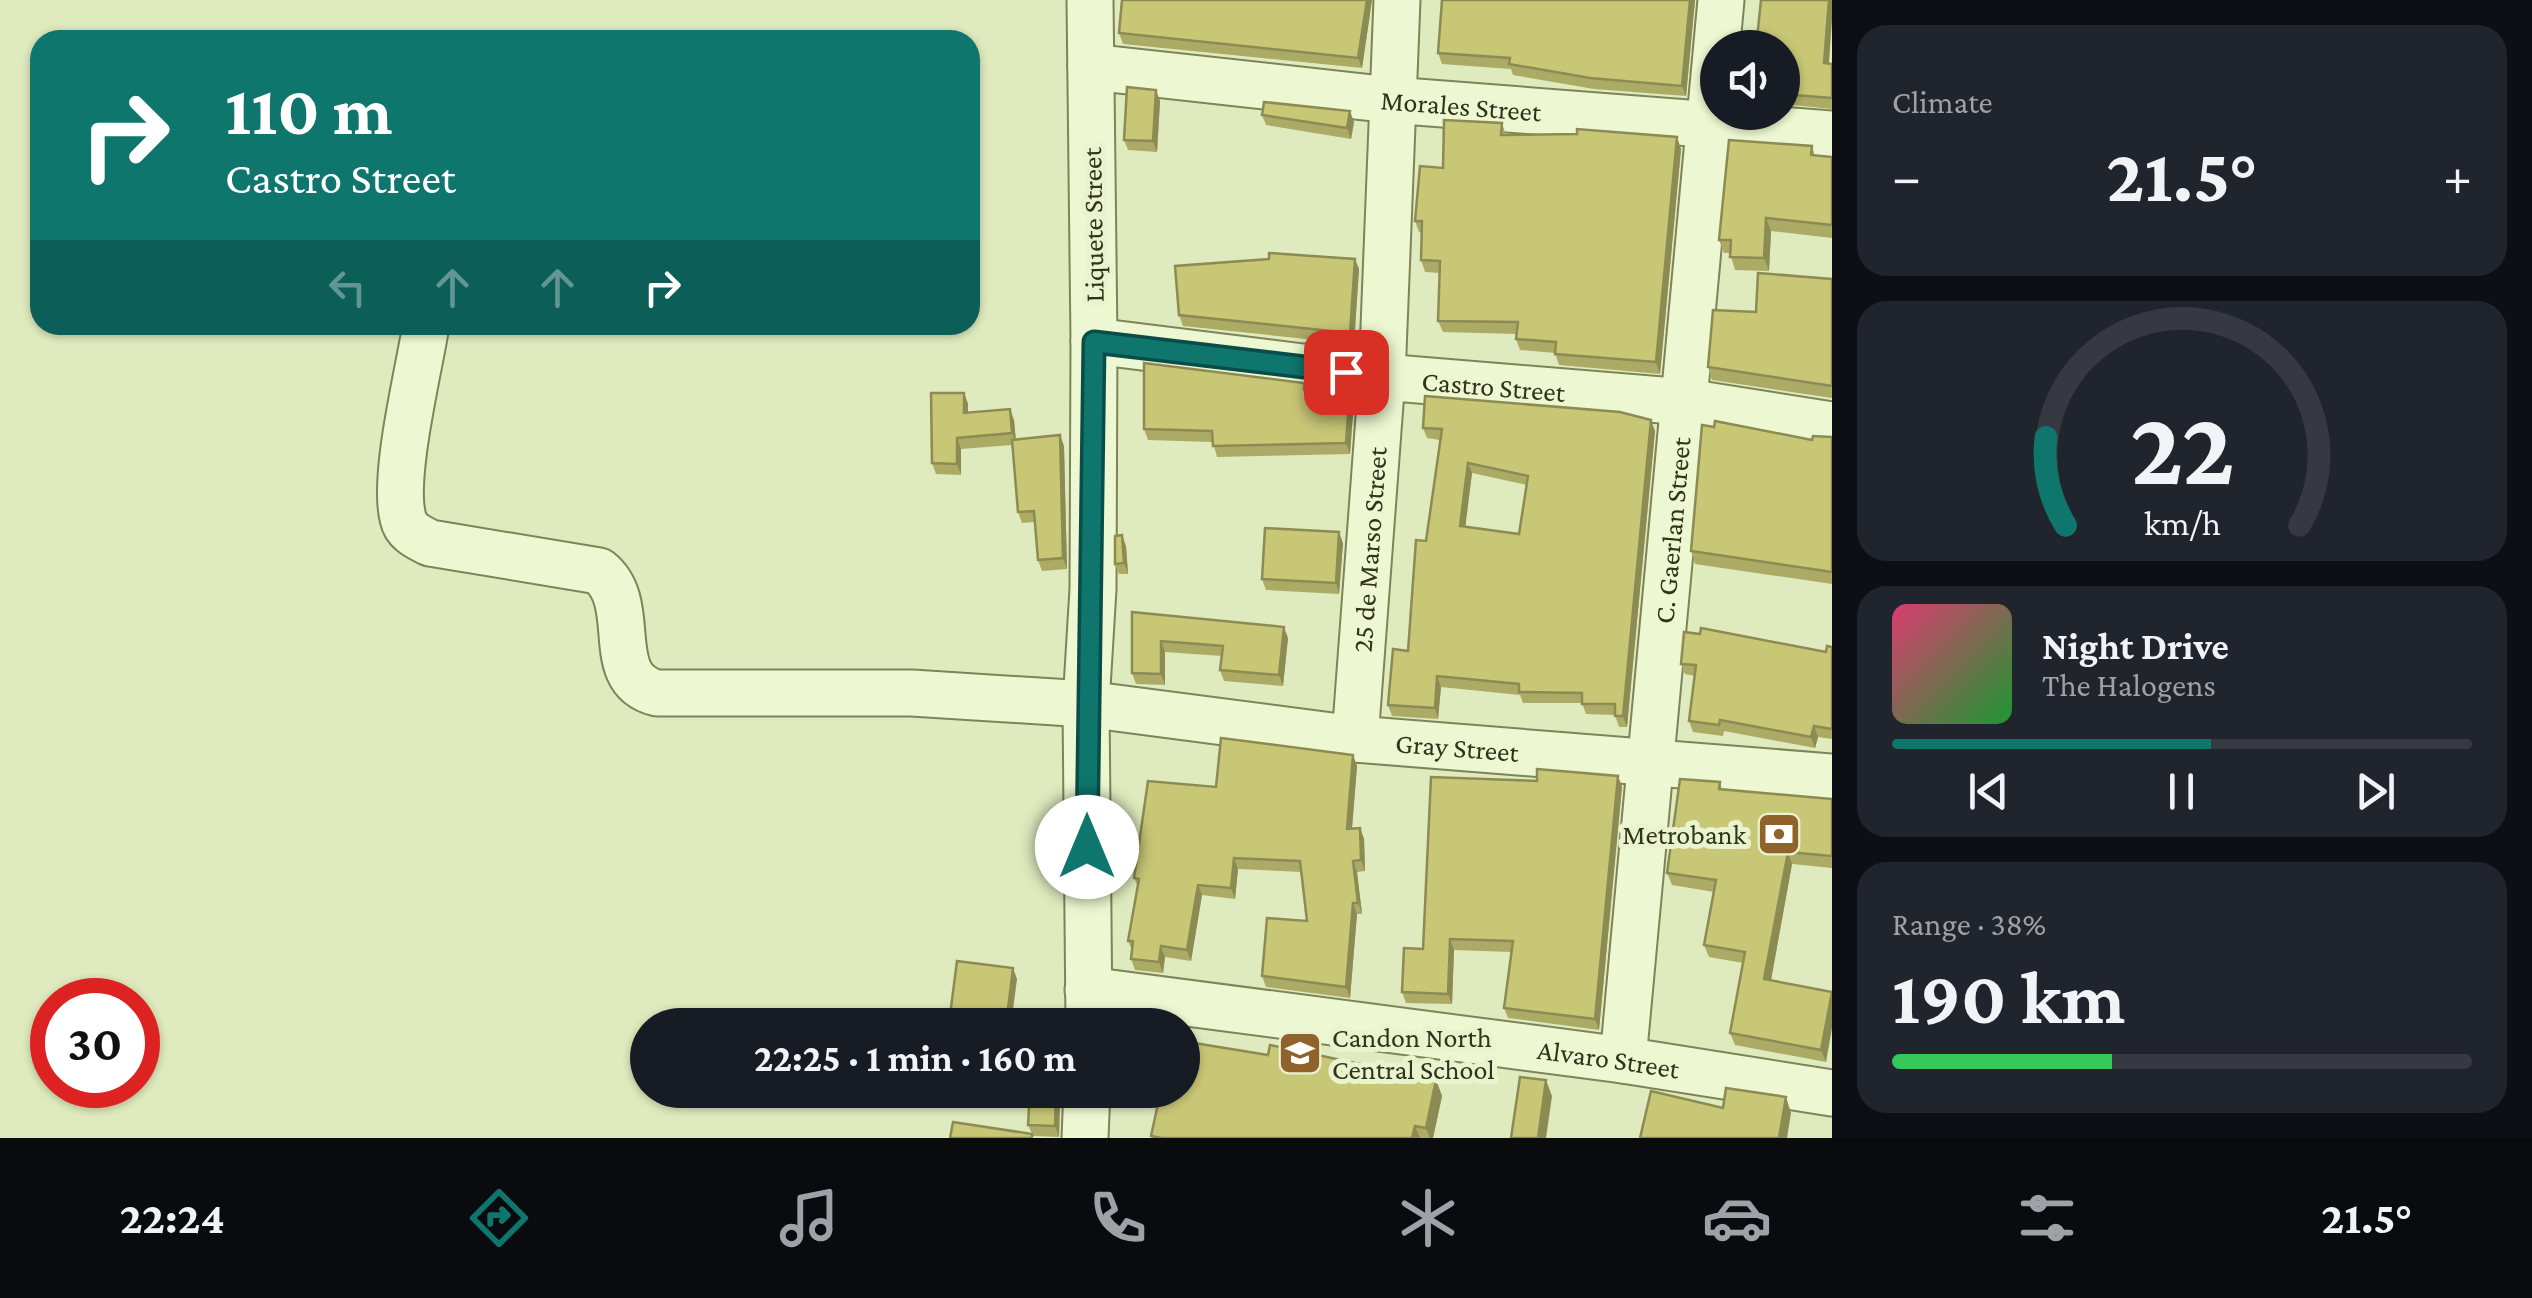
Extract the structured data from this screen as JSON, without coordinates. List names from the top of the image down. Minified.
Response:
{"streets":{"street":["Morales Street","Liquete Street","Castro Street","C. Gaerlan Street","25 de Marso Street","Gray Street","Alvaro Street"]},"crossings":[["Morales Street","Liquete Street"],["Morales Street","25 de Marso Street"],["Liquete Street","Castro Street"],["Liquete Street","Gray Street"],["Castro Street","C. Gaerlan Street"],["Castro Street","25 de Marso Street"],["C. Gaerlan Street","Gray Street"],["C. Gaerlan Street","Alvaro Street"],["25 de Marso Street","Gray Street"]],"places":{"bank":["Metrobank"],"school or university":["Candon North Central School"]},"page":{"tile":["Climate",["Range · 38%","190 km"]],"turn":["110 m","Castro Street"],"heat":["−","21.5°","+"],"song":["Night Drive","The Halogens"],"limit":"30","trip":"22:25 · 1 min · 160 m","tabs":["22:24","21.5°"],"gauge":["22","km/h"]}}
